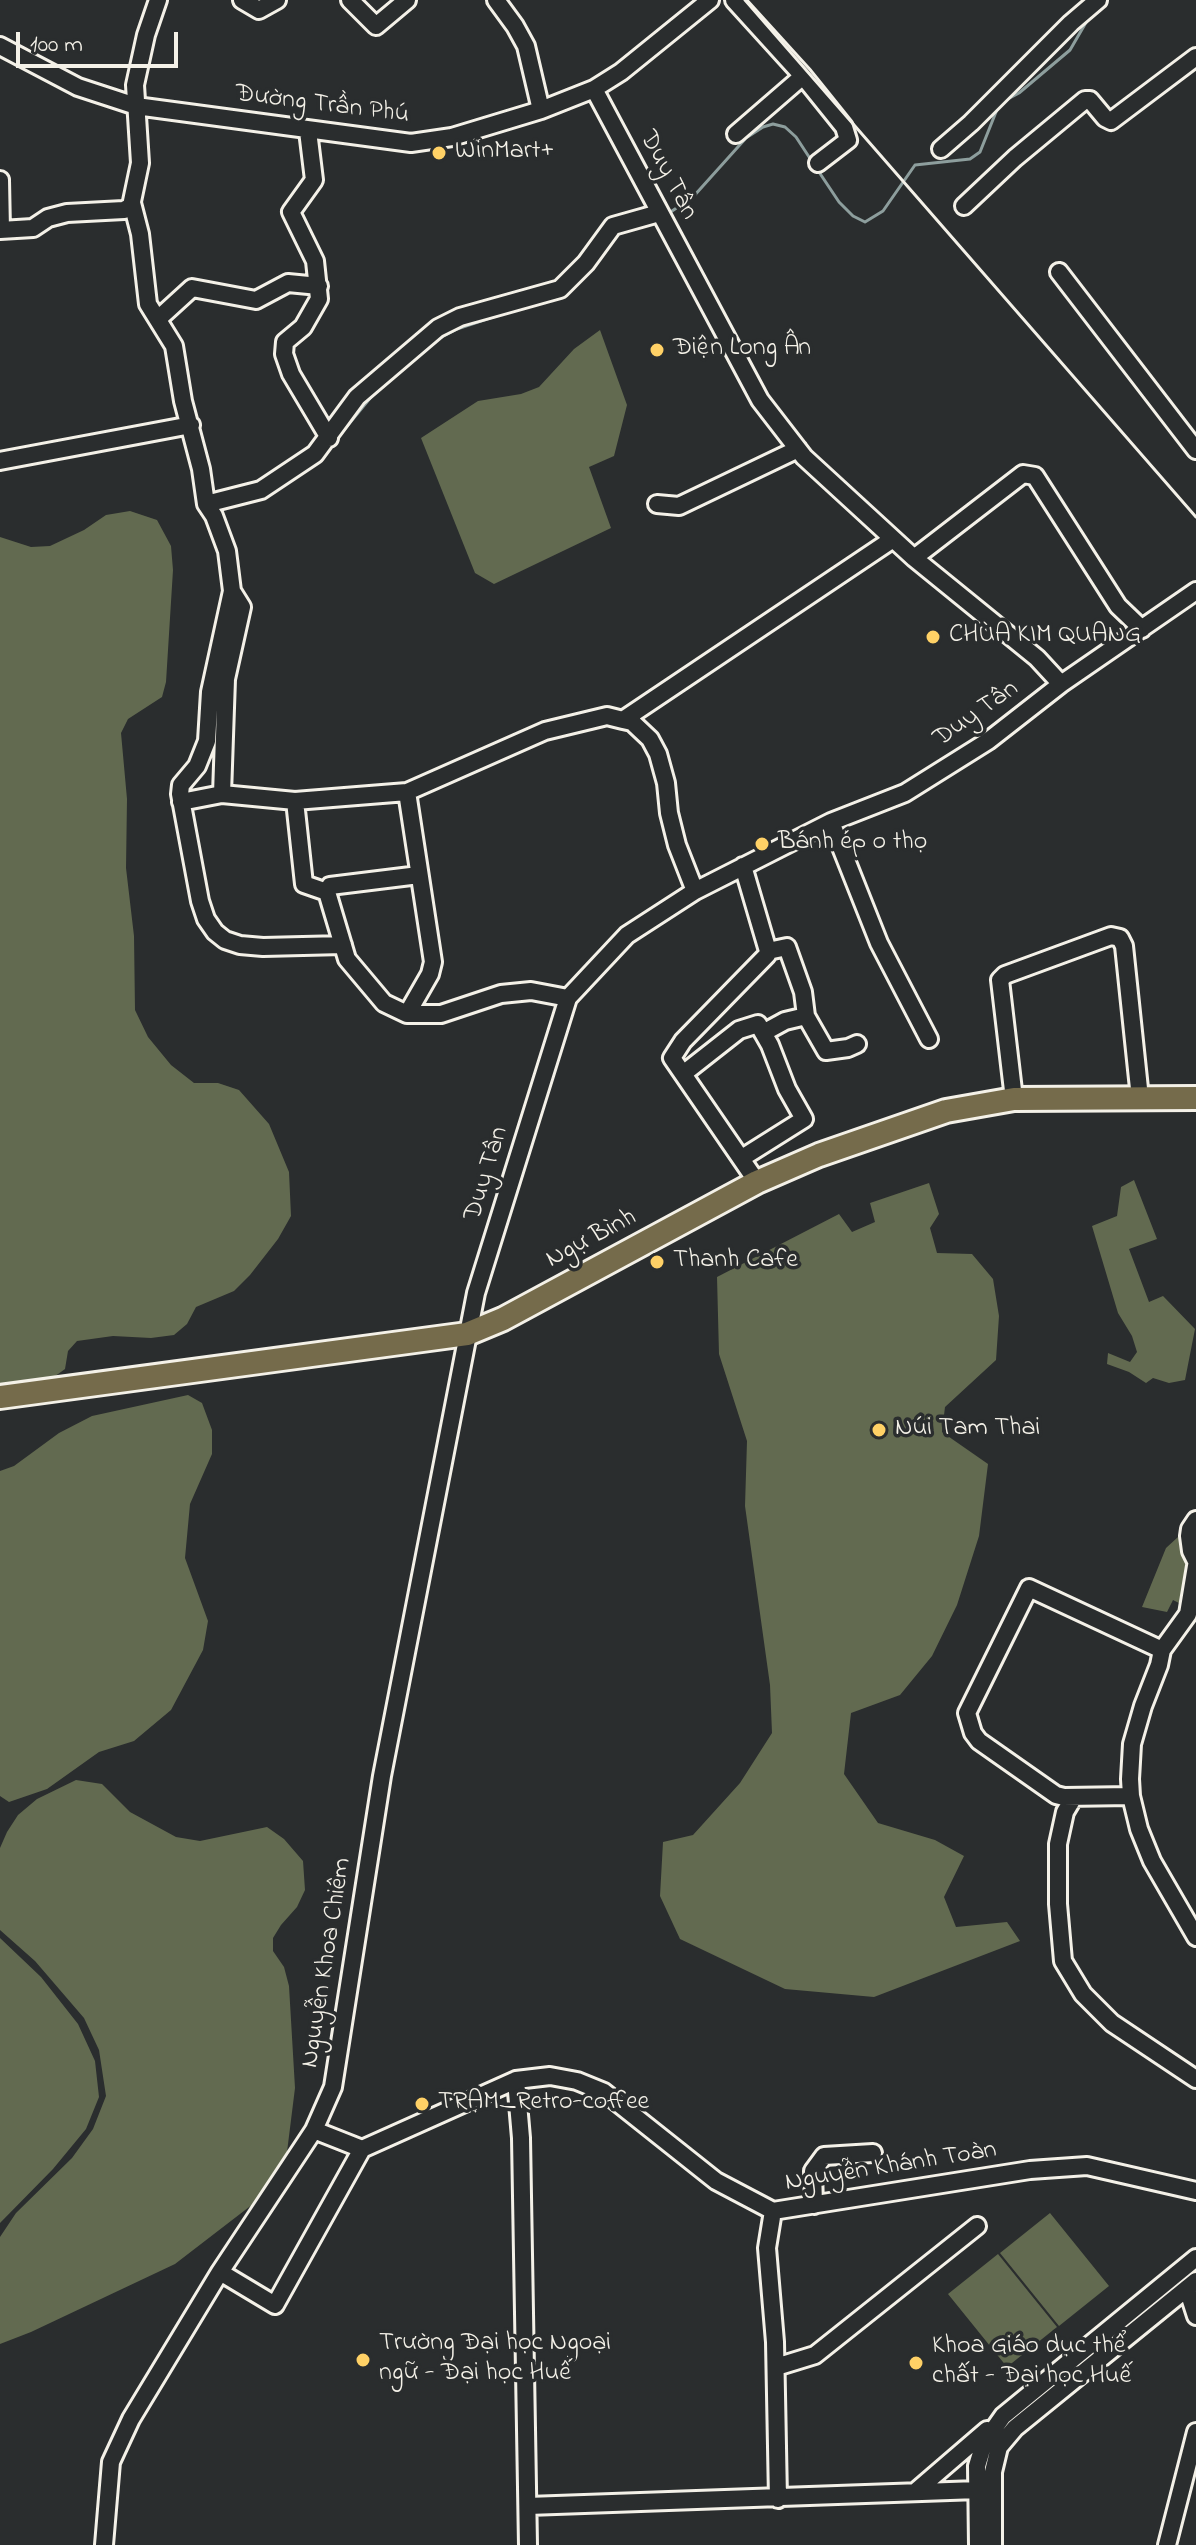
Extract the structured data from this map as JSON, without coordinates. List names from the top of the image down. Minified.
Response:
{"streets":{"highway":["Ngự Bình"],"street":["Đường Trần Phú","Duy Tân","Nguyễn Khoa Chiêm","Nguyễn Khánh Toàn"]},"crossings":[["Đường Trần Phú","Duy Tân"],["Duy Tân","Ngự Bình"],["Duy Tân","Nguyễn Khoa Chiêm"],["Ngự Bình","Nguyễn Khoa Chiêm"]],"places":["WinMart+","Điện Long Ân","CHÙA KIM QUANG","Bánh ép o thọ","Thanh Cafe","Núi Tam Thai","TRẠM_Retro-coffee","Trường Đại học Ngoại ngữ - Đại học Huế","Khoa Giáo dục thể chất - Đại học Huế"],"scale_bar":"100 m"}
